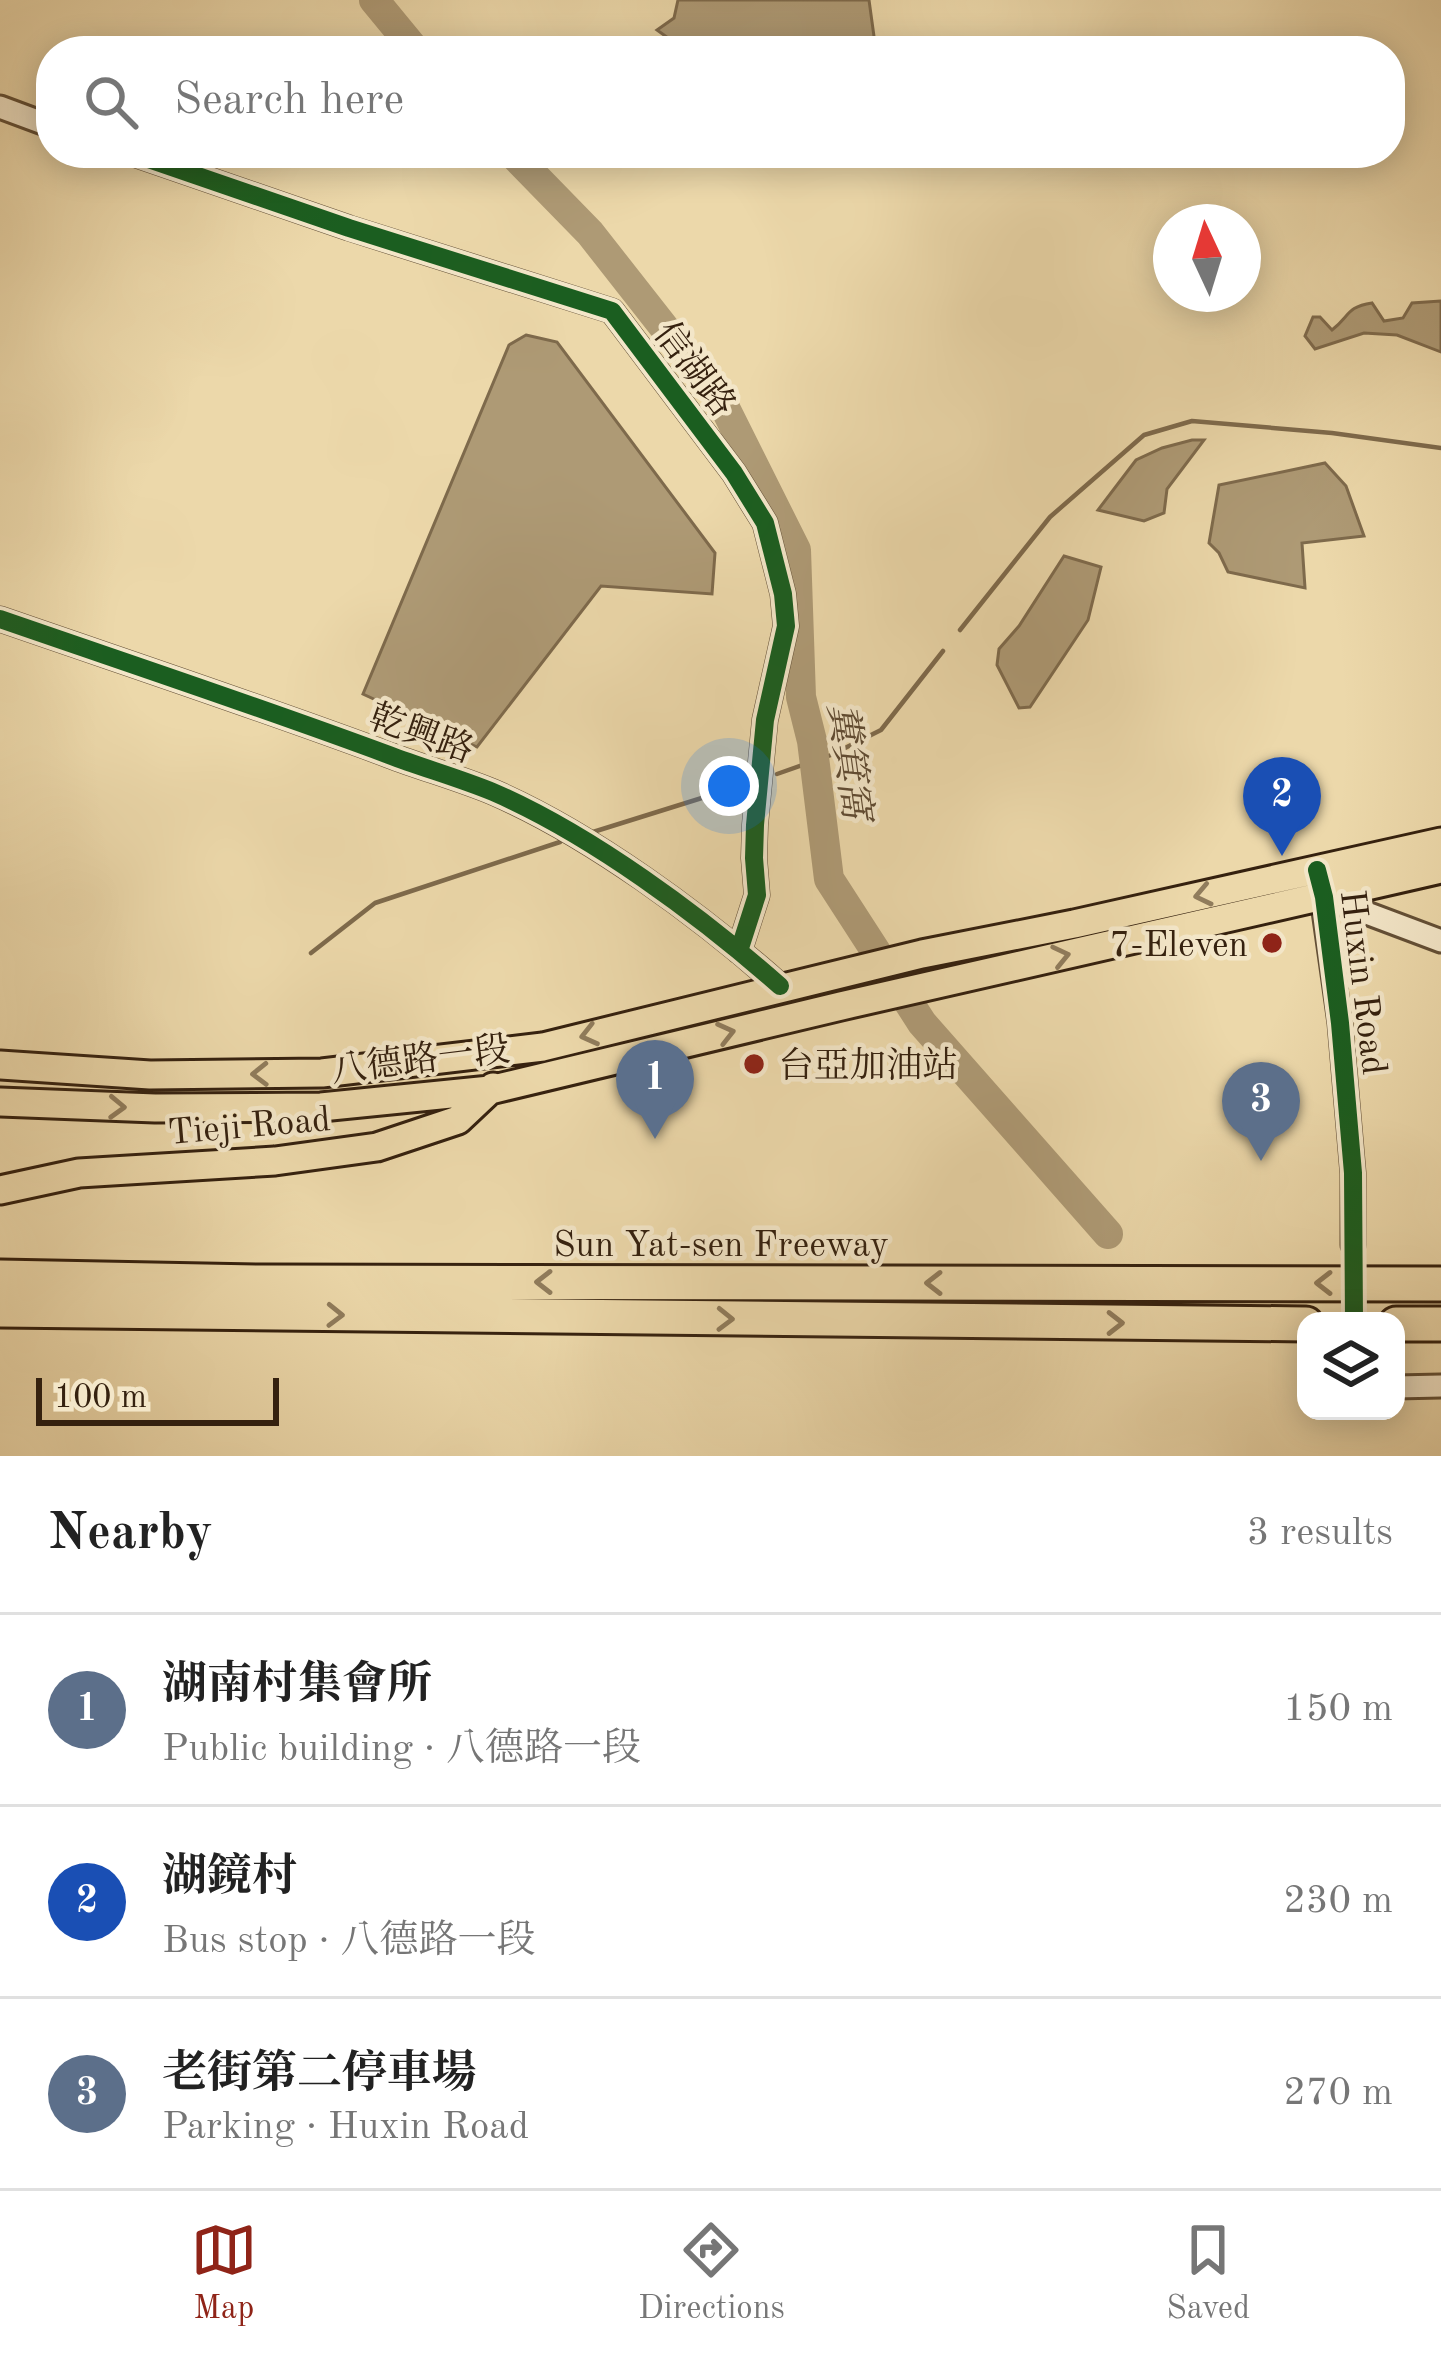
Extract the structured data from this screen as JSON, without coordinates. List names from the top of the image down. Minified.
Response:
{"streets":{"highway":["Sun Yat-sen Freeway"],"main road":["八德路一段","Tieji Road"],"street":["信湖路","乾興路","Huxin Road"]},"crossings":[["信湖路","乾興路"],["乾興路","八德路一段"],["Huxin Road","八德路一段"],["八德路一段","Tieji Road"]],"water":["糞箕窩"],"places":["7-Eleven","台亞加油站"],"scale_bar":"100 m","north":"top","page":{"search":"Search here","pins":["2","1","3"],"scale":"100 m","heading":["Nearby","3 results"],"list":[{"mark":"1","name":"湖南村集會所","note":"Public building · 八德路一段","value":"150 m"},{"mark":"2","name":"湖鏡村","note":"Bus stop · 八德路一段","value":"230 m"},{"mark":"3","name":"老街第二停車場","note":"Parking · Huxin Road","value":"270 m"}],"nav":["Map","Directions","Saved"]}}
